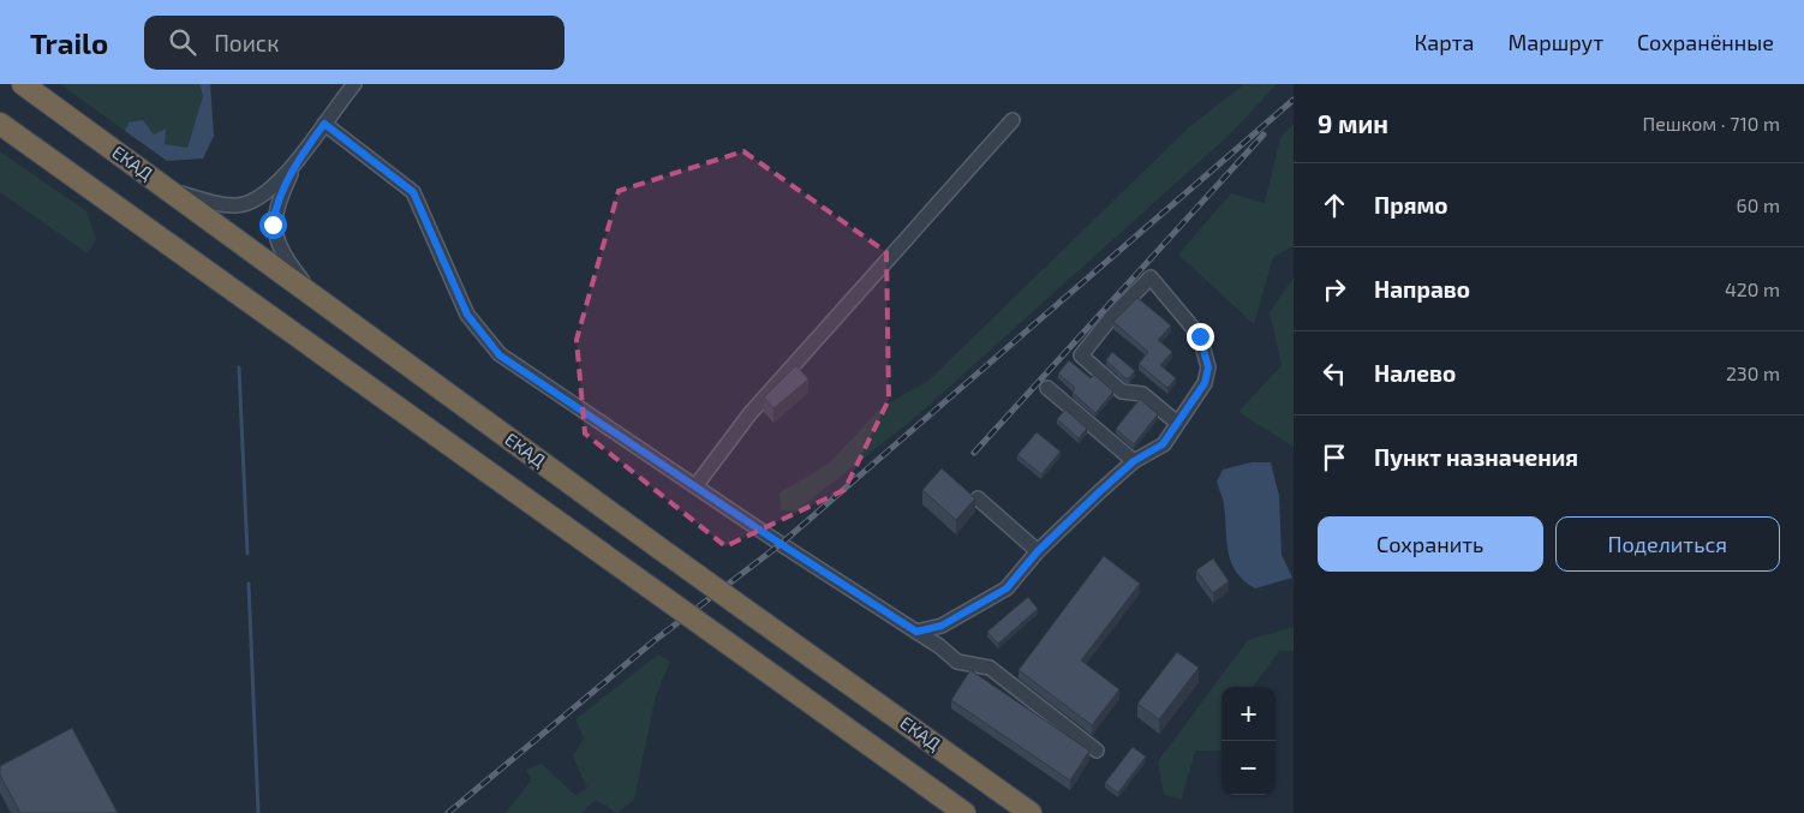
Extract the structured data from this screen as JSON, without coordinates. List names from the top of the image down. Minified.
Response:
{"streets":{"highway":["ЕКАД"]},"page":{"header":"Trailo","search":"Поиск","nav":["Карта","Маршрут","Сохранённые"],"heading":["9 мин","Пешком · 710 m"],"list":[["Прямо","60 m"],["Направо","420 m"],["Налево","230 m"],"Пункт назначения"],"buttons":["Сохранить","Поделиться"],"map_buttons":["+","−"]}}
